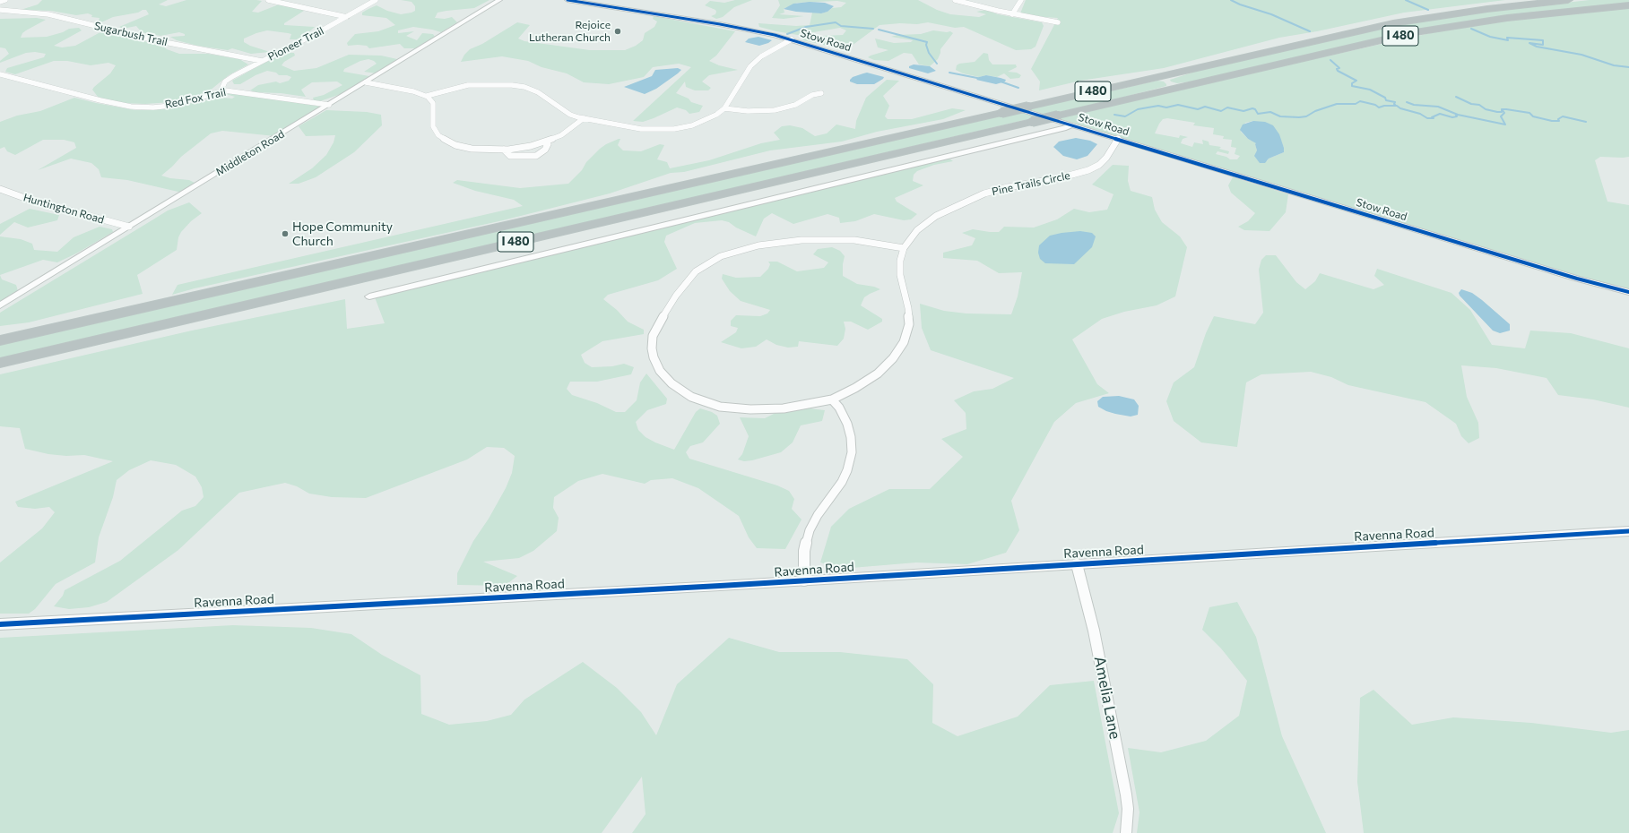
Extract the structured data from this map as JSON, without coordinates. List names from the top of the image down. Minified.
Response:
{"streets":{"highway":["I 480"],"street":["Sugarbush Trail","Stow Road","Pioneer Trail","Red Fox Trail","Middleton Road","Pine Trails Circle","Huntington Road","Ravenna Road","Amelia Lane"]},"crossings":[["Sugarbush Trail","Pioneer Trail"],["I 480","Stow Road"],["Stow Road","Pine Trails Circle"],["Pioneer Trail","Red Fox Trail"],["Red Fox Trail","Middleton Road"],["Middleton Road","Huntington Road"],["Ravenna Road","Amelia Lane"]],"places":["Rejoice Lutheran Church","Hope Community Church"]}
